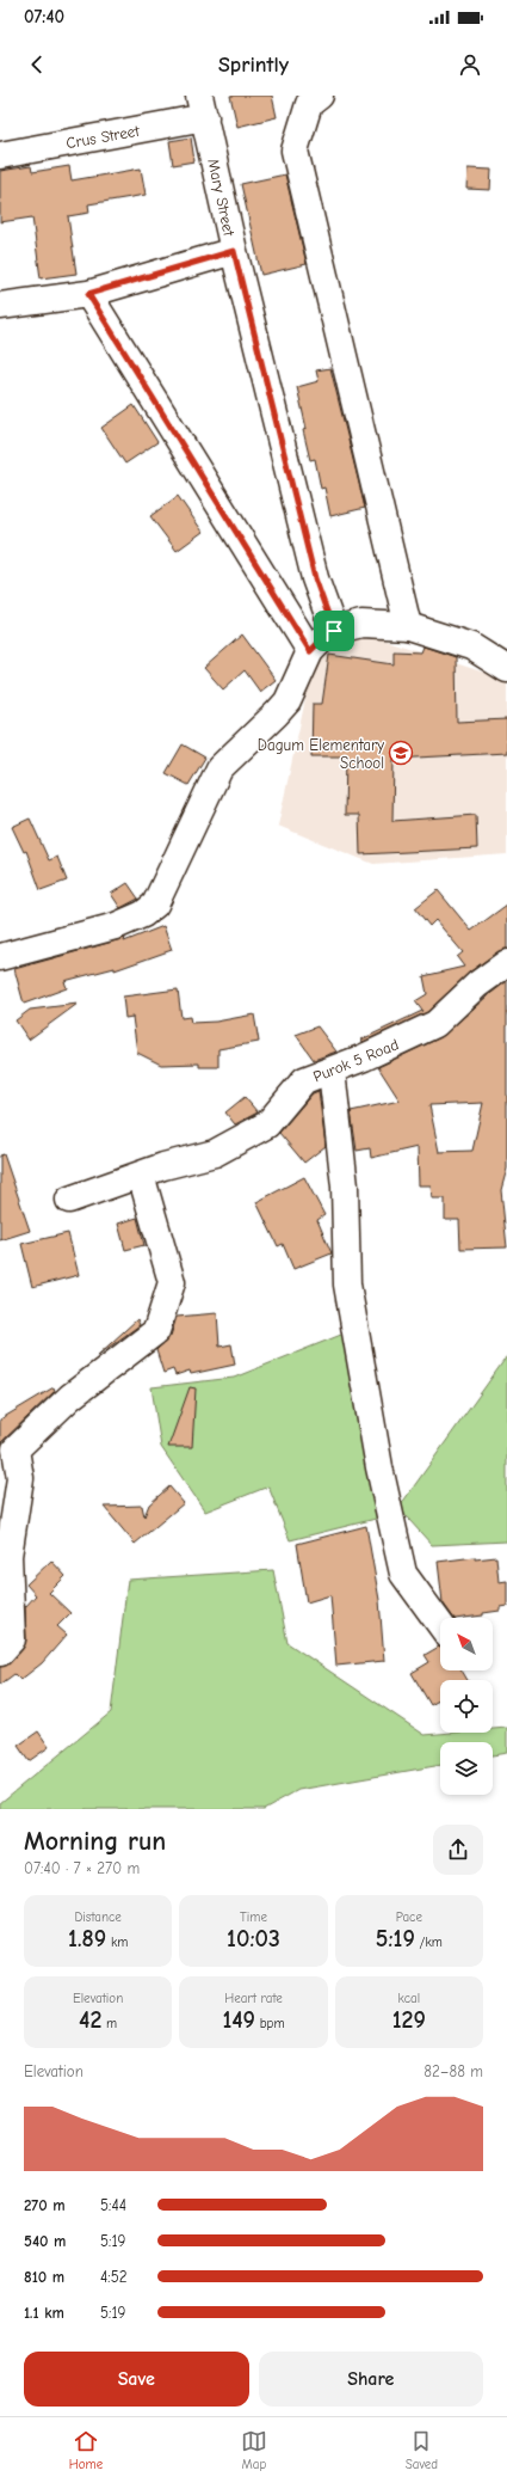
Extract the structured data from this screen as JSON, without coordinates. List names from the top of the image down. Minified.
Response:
{"streets":{"street":["Crus Street","Mary Street","Purok 5 Road"]},"crossings":[["Crus Street","Mary Street"]],"places":{"school or university":["Dagum Elementary School"]},"north":"top left","page":{"status":"07:40","header":"Sprintly","heading":["Morning run","07:40 · 7 × 270 m"],"stats":[["Distance","1.89 km"],["Time","10:03"],["Pace","5:19 /km"],["Elevation","42 m"],["Heart rate","149 bpm"],["kcal","129"]],"chart":["Elevation","82–88 m"],"list":[{"name":"270 m","note":"5:44"},{"name":"540 m","note":"5:19"},{"name":"810 m","note":"4:52"},{"name":"1.1 km","note":"5:19"}],"buttons":["Save","Share"],"tabs":["Home","Map","Saved"]}}
